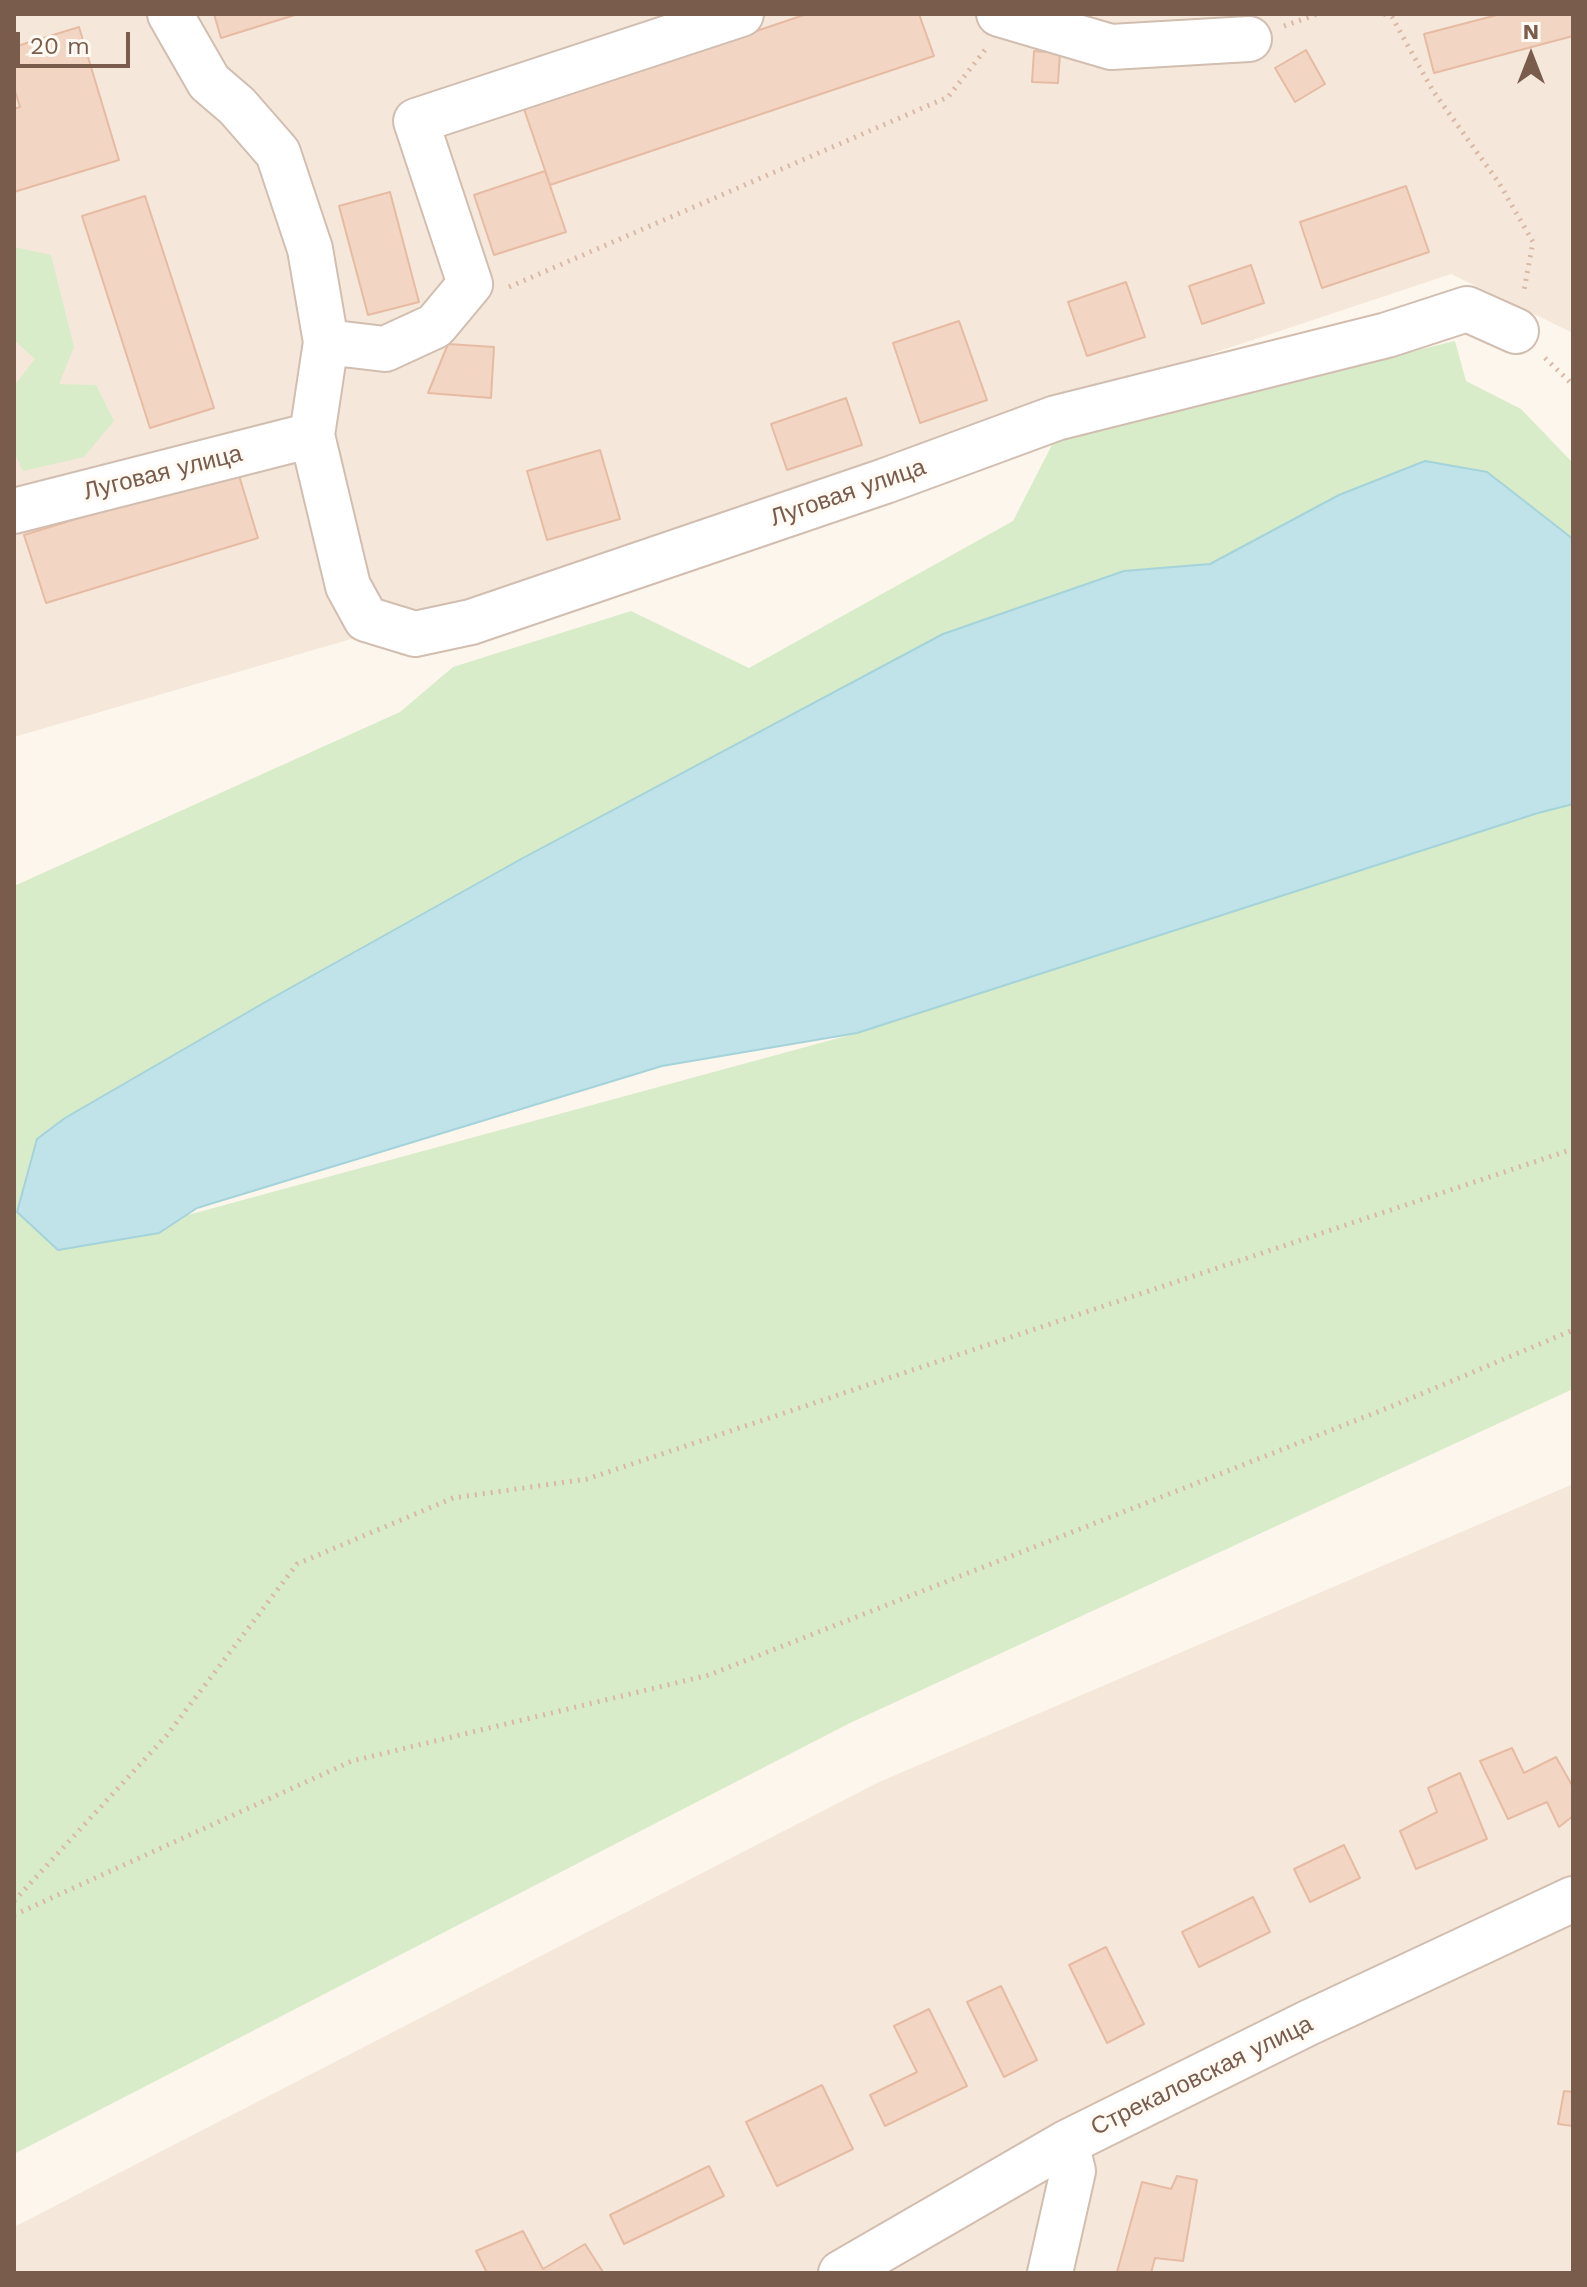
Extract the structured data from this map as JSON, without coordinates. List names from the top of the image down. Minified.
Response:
{"streets":{"street":["Луговая улица","Стрекаловская улица"]},"scale_bar":"20 m","north":"top"}
